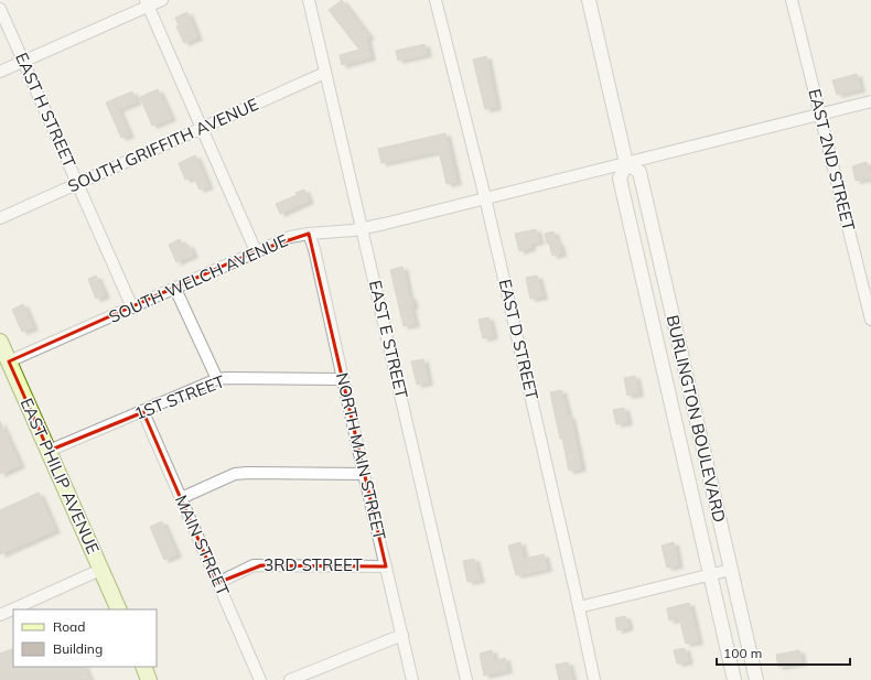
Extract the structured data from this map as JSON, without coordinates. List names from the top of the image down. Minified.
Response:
{"streets":{"main road":["EAST PHILIP AVENUE"],"street":["EAST H STREET","SOUTH GRIFFITH AVENUE","EAST 2ND STREET","SOUTH WELCH AVENUE","EAST E STREET","EAST D STREET","1ST STREET","BURLINGTON BOULEVARD","NORTH MAIN STREET","MAIN STREET","3RD STREET"]},"crossings":[["EAST H STREET","SOUTH GRIFFITH AVENUE"],["EAST H STREET","SOUTH WELCH AVENUE"],["SOUTH GRIFFITH AVENUE","EAST E STREET"],["EAST 2ND STREET","SOUTH WELCH AVENUE"],["SOUTH WELCH AVENUE","EAST E STREET"],["SOUTH WELCH AVENUE","EAST D STREET"],["SOUTH WELCH AVENUE","BURLINGTON BOULEVARD"],["SOUTH WELCH AVENUE","NORTH MAIN STREET"],["SOUTH WELCH AVENUE","EAST PHILIP AVENUE"],["1ST STREET","NORTH MAIN STREET"],["1ST STREET","EAST PHILIP AVENUE"],["1ST STREET","MAIN STREET"],["NORTH MAIN STREET","3RD STREET"],["MAIN STREET","3RD STREET"]],"legend":["Road","Building"],"scale_bar":"100 m"}
